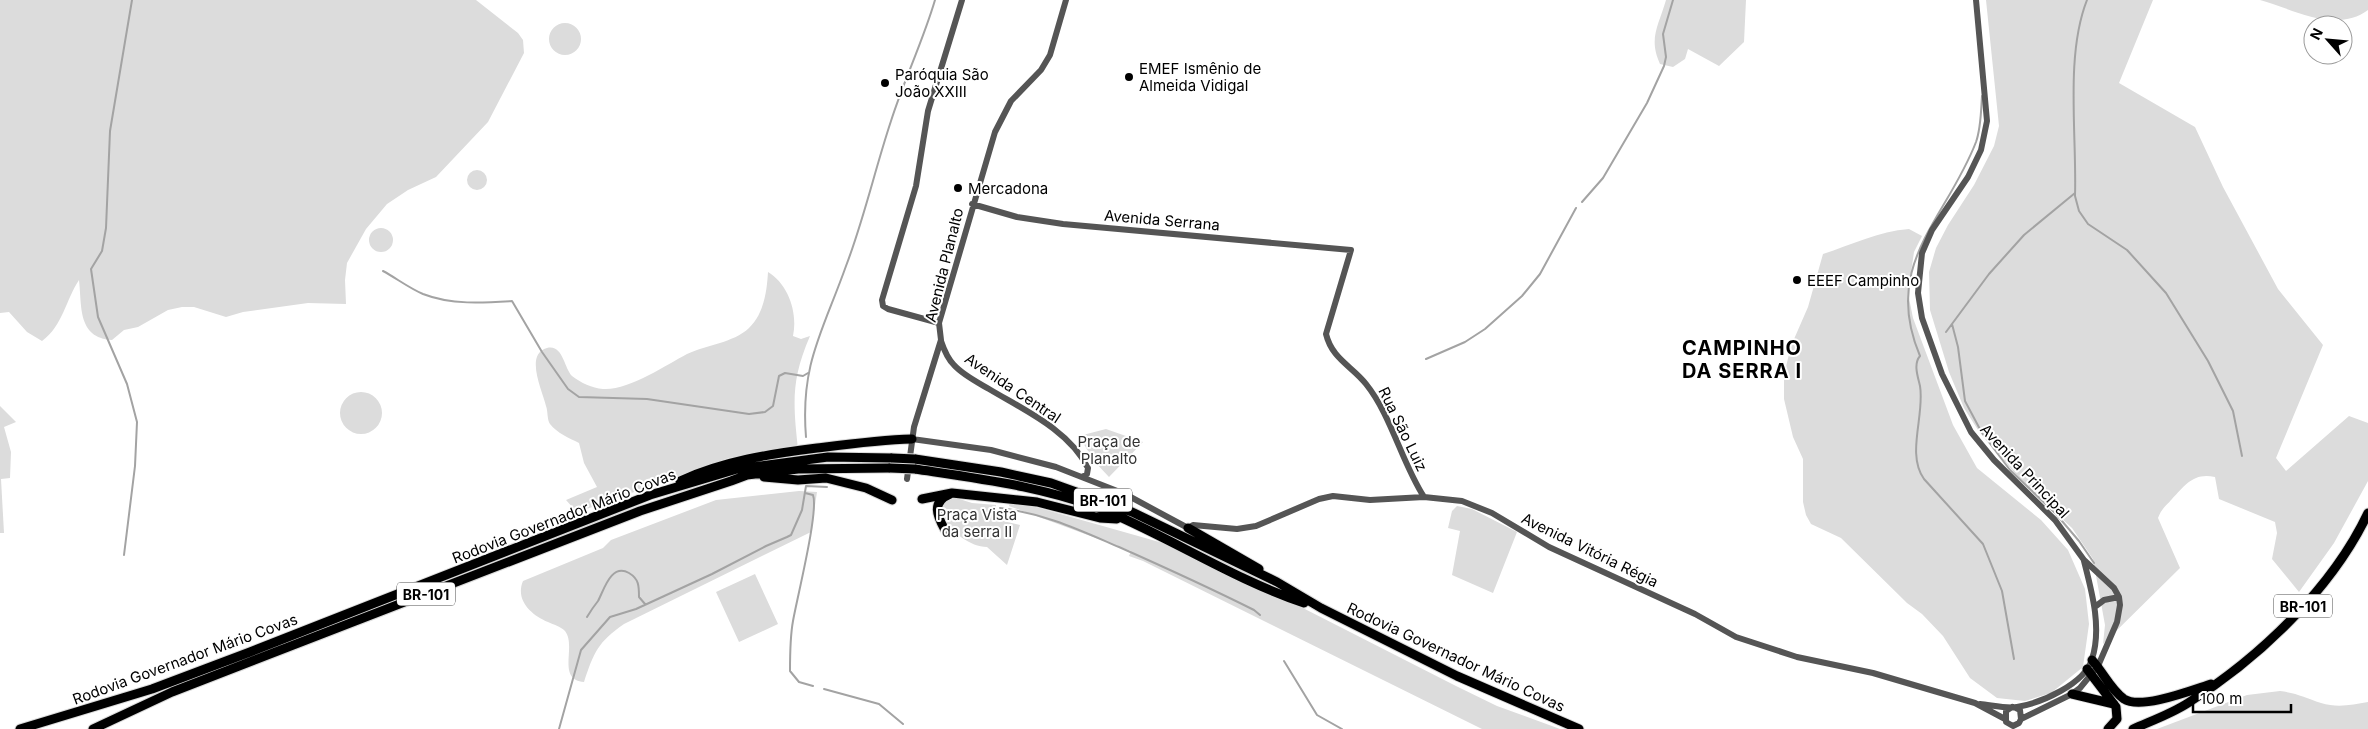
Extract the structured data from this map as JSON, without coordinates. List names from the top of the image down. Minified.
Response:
{"streets":{"main road":["BR-101","Rodovia Governador Mário Covas"],"street":["Avenida Serrana","Avenida Planalto","Avenida Central","Rua São Luiz","Avenida Principal","Avenida Vitória Régia"]},"crossings":[["Avenida Serrana","Avenida Planalto"],["Avenida Serrana","Rua São Luiz"],["Avenida Planalto","Avenida Central"],["Rua São Luiz","Avenida Vitória Régia"]],"districts":["CAMPINHO DA SERRA I"],"parks":["Praça de Planalto","Praça Vista da serra II"],"places":["EMEF Ismênio de Almeida Vidigal","Paróquia São João XXIII","Mercadona","EEEF Campinho"],"scale_bar":"100 m","north":"top left"}
